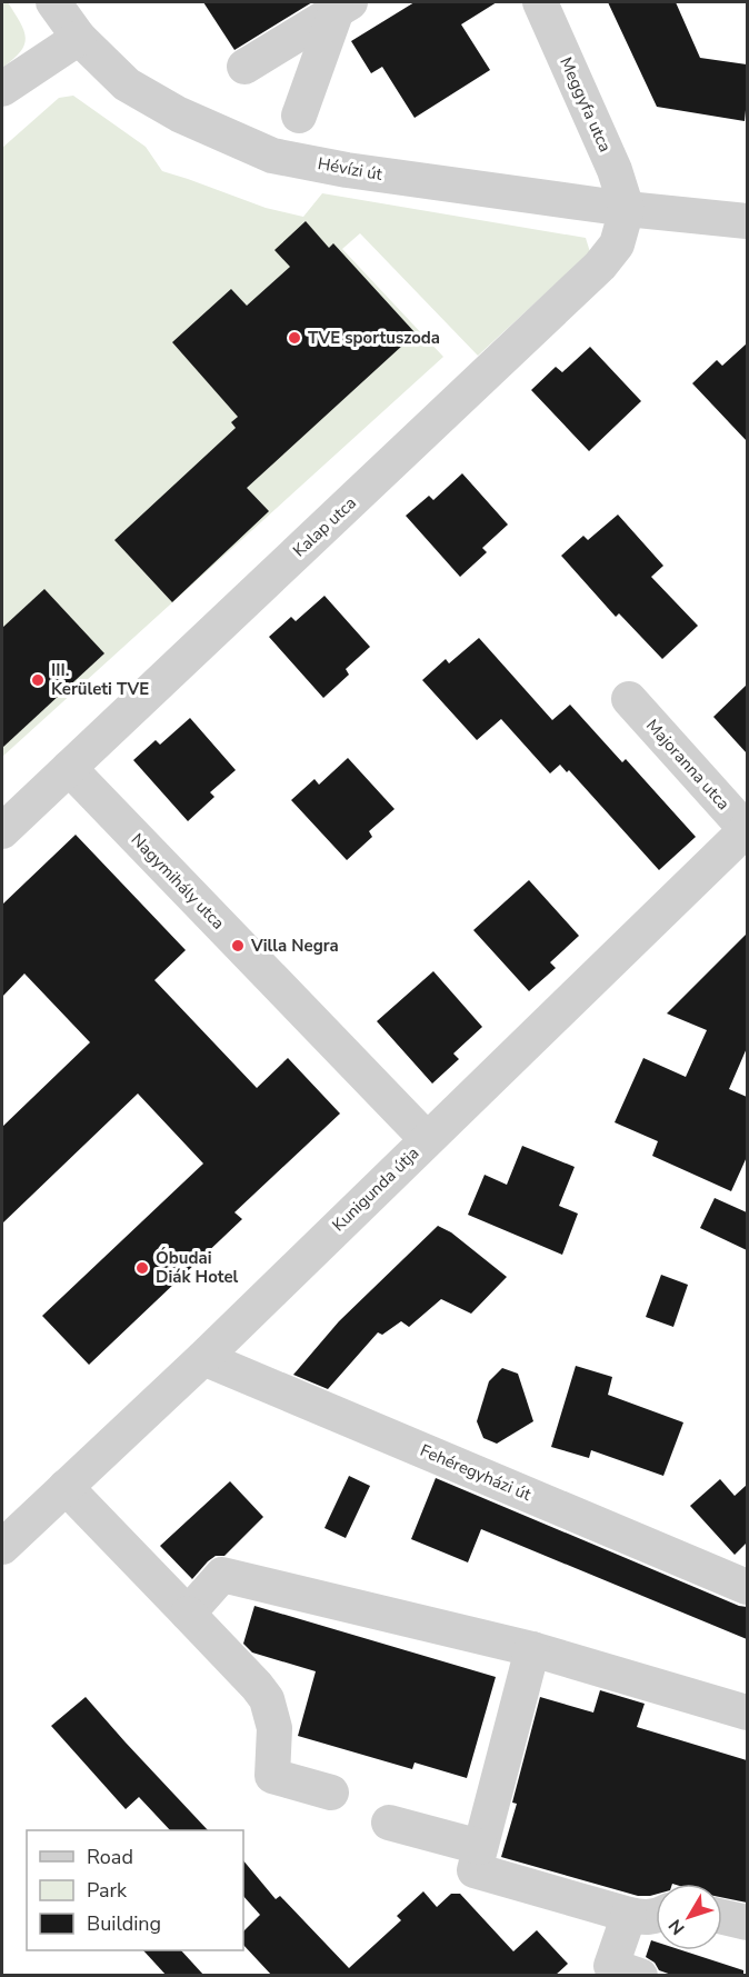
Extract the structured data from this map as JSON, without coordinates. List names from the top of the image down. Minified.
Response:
{"streets":{"street":["Meggyfa utca","Hévízi út","Kalap utca","Majoranna utca","Nagymihály utca","Kunigunda útja","Fehéregyházi út"]},"crossings":[["Meggyfa utca","Hévízi út"],["Meggyfa utca","Kalap utca"],["Hévízi út","Kalap utca"],["Kalap utca","Nagymihály utca"],["Majoranna utca","Kunigunda útja"],["Nagymihály utca","Kunigunda útja"],["Kunigunda útja","Fehéregyházi út"]],"places":["TVE sportuszoda","III. Kerületi TVE","Villa Negra","Óbudai Diák Hotel"],"legend":["Road","Park","Building"],"north":"bottom left"}
